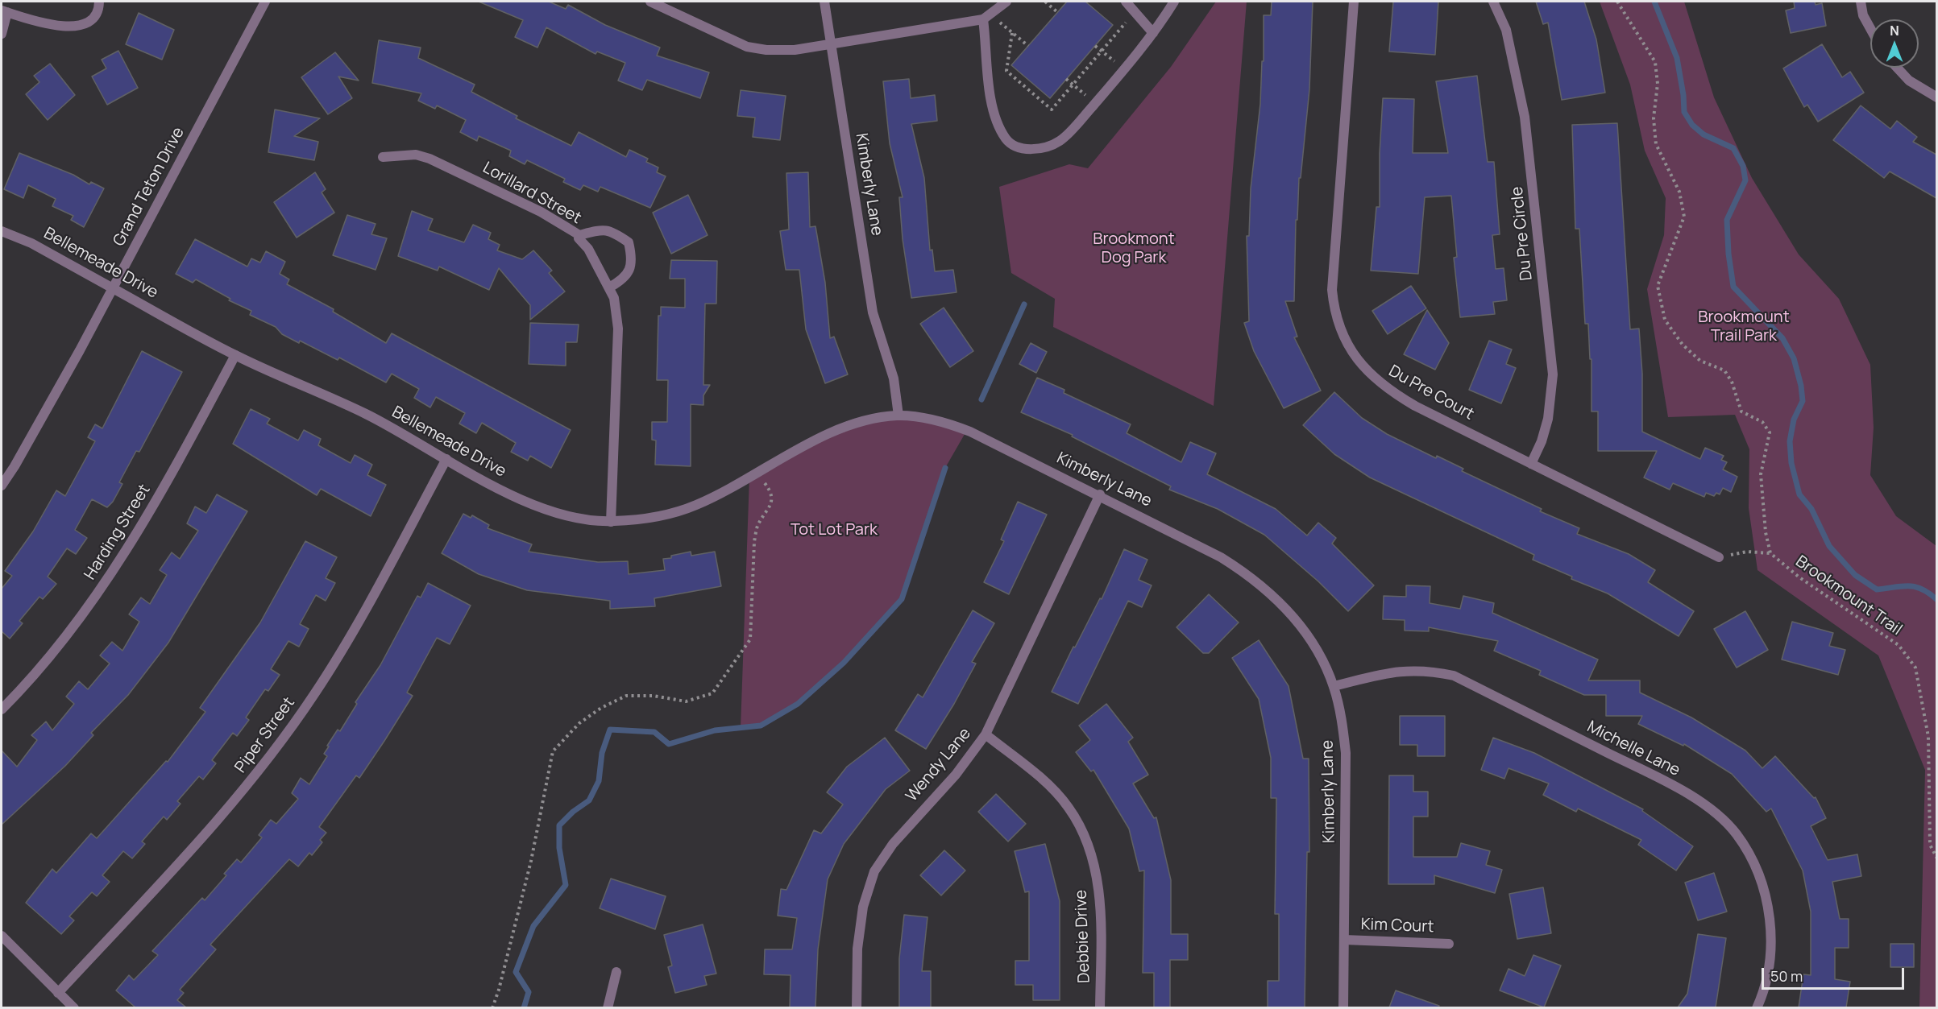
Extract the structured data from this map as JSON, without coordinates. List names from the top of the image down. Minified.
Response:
{"streets":{"street":["Kimberly Lane","Grand Teton Drive","Lorillard Street","Du Pre Circle","Bellemeade Drive","Du Pre Court","Harding Street","Piper Street","Michelle Lane","Wendy Lane","Kim Court","Debbie Drive"],"path":["Brookmount Trail"]},"crossings":[["Kimberly Lane","Bellemeade Drive"],["Kimberly Lane","Michelle Lane"],["Kimberly Lane","Wendy Lane"],["Kimberly Lane","Kim Court"],["Grand Teton Drive","Bellemeade Drive"],["Lorillard Street","Bellemeade Drive"],["Du Pre Circle","Du Pre Court"],["Bellemeade Drive","Harding Street"],["Bellemeade Drive","Piper Street"],["Wendy Lane","Debbie Drive"]],"parks":["Brookmont Dog Park","Brookmount Trail Park","Tot Lot Park"],"scale_bar":"50 m","north":"top"}
